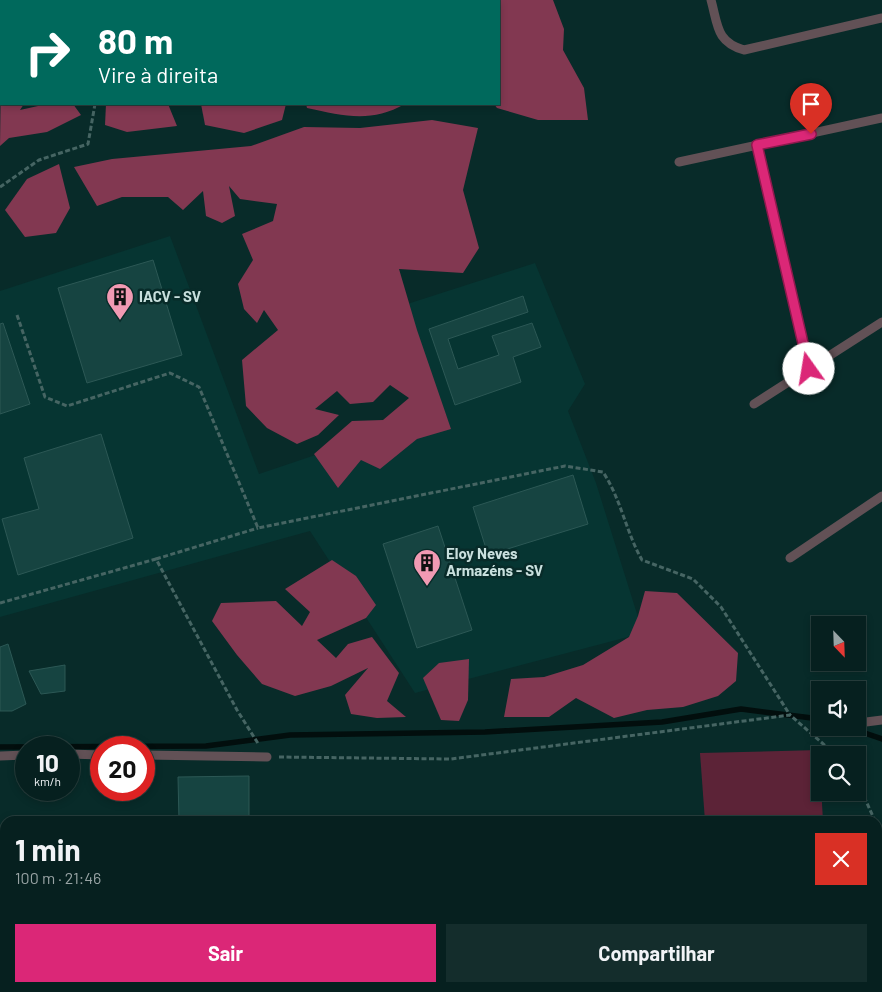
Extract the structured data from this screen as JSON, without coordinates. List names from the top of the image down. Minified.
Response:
{"places":{"building":["IACV - SV","Eloy Neves Armazéns - SV"]},"north":"bottom right","page":{"turn":["80 m","Vire à direita"],"speed":"10 km/h","limit":"20","heading":["1 min","100 m · 21:46"],"buttons":["Sair","Compartilhar"]}}
